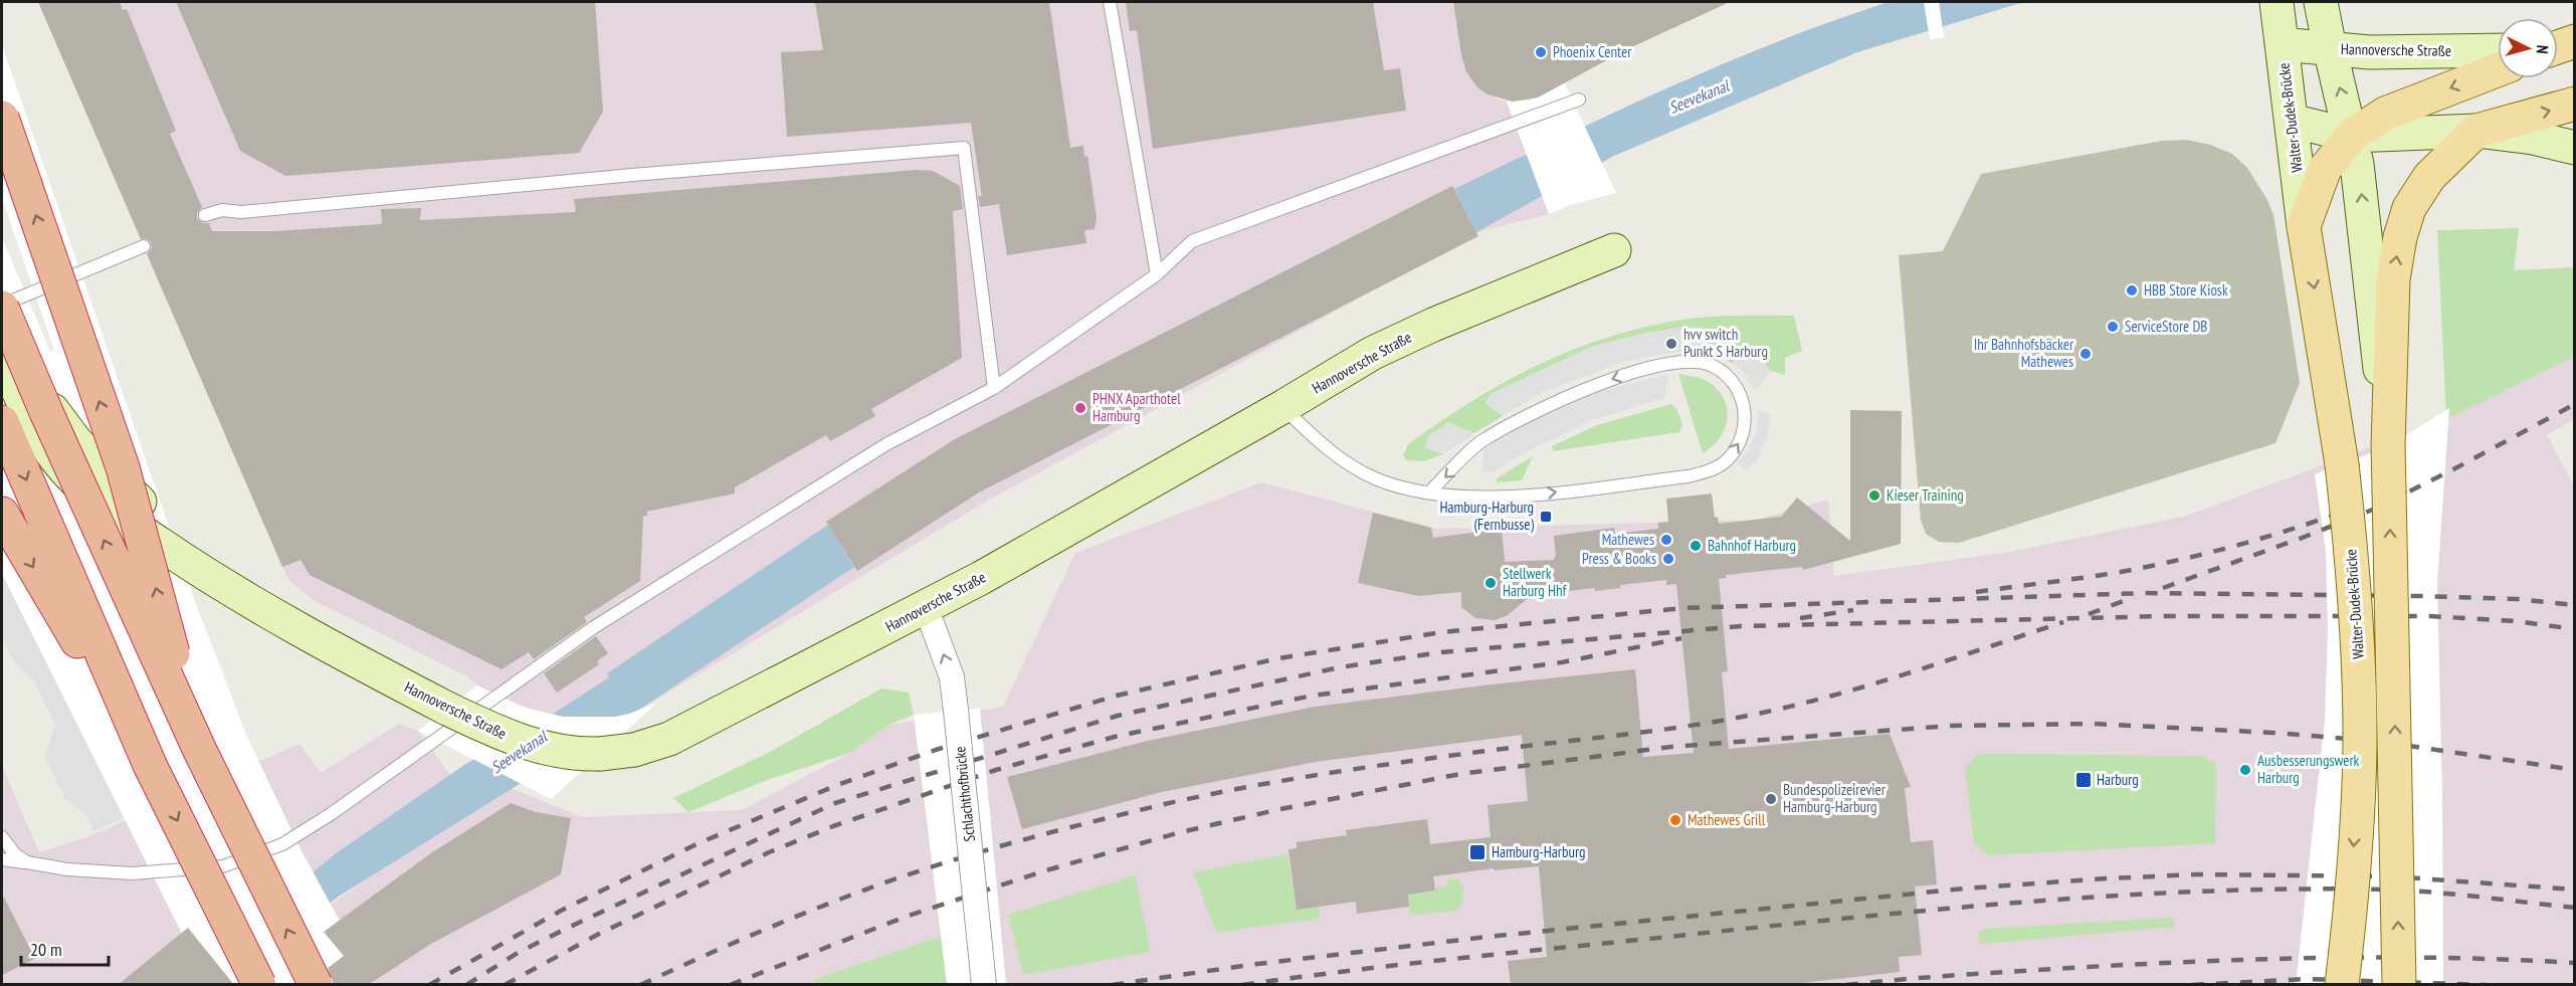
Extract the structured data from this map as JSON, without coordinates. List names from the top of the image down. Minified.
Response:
{"streets":{"main road":["Hannoversche Straße","Walter-Dudek-Brücke"],"street":["Schlachthofbrücke"]},"crossings":[["Hannoversche Straße","Walter-Dudek-Brücke"],["Hannoversche Straße","Schlachthofbrücke"]],"one_way":["Schlachthofbrücke"],"water":["Seevekanal"],"places":{"other":["Phoenix Center","HBB Store Kiosk","ServiceStore DB","hvv switch Punkt S Harburg","Ihr Bahnhofsbäcker Mathewes","PHNX Aparthotel Hamburg","Kieser Training","Mathewes","Bahnhof Harburg","Press & Books","Stellwerk Harburg Hhf","Ausbesserungswerk Harburg","Bundespolizeirevier Hamburg-Harburg","Mathewes Grill"],"transit":["Hamburg-Harburg (Fernbusse)","Harburg","Hamburg-Harburg"]},"scale_bar":"20 m","north":"right"}
